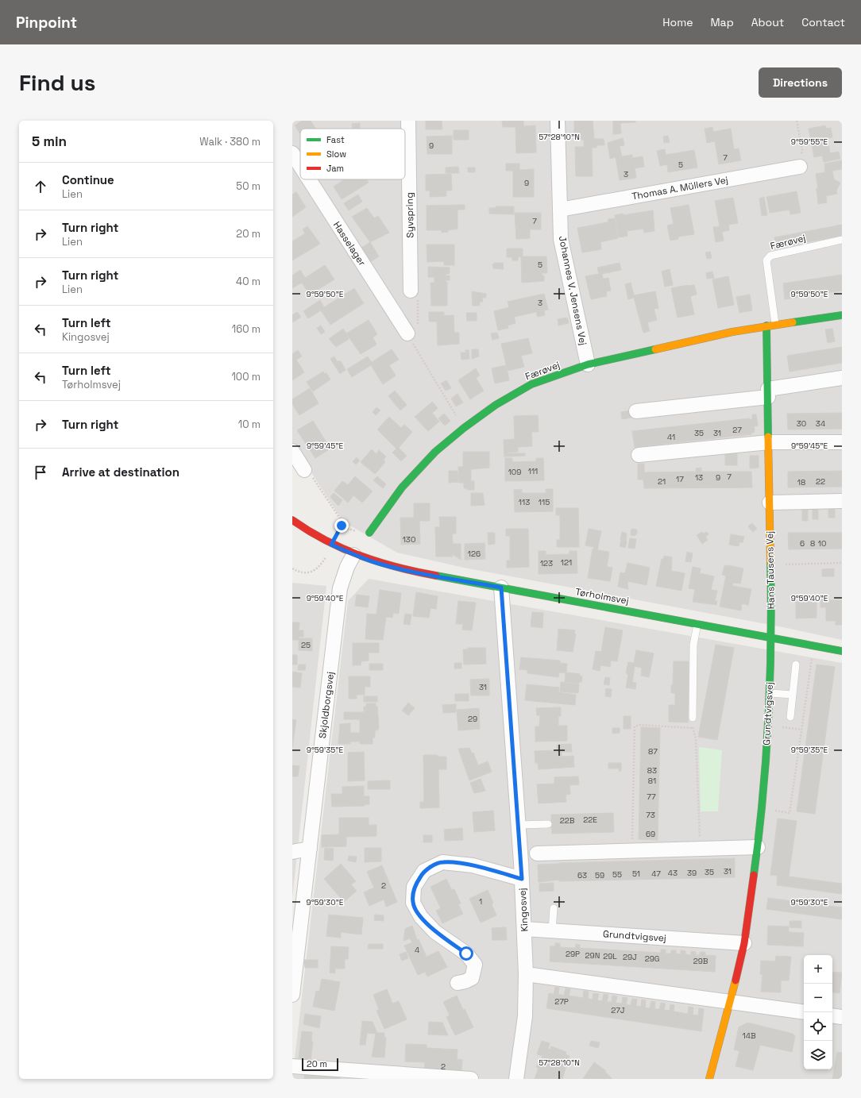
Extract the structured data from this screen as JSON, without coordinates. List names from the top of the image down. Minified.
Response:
{"streets":{"street":["Thomas A. Müllers Vej","Syvspring","Færøvej","Hasselager","Johannes V. Jensens Vej","Hans Tausens Vej","Tørholmsvej","Skjoldborgsvej","Grundtvigsvej","Kingosvej"]},"crossings":[["Thomas A. Müllers Vej","Johannes V. Jensens Vej"],["Færøvej","Johannes V. Jensens Vej"],["Færøvej","Hans Tausens Vej"],["Hans Tausens Vej","Tørholmsvej"],["Hans Tausens Vej","Grundtvigsvej"],["Tørholmsvej","Skjoldborgsvej"],["Tørholmsvej","Grundtvigsvej"],["Tørholmsvej","Kingosvej"],["Grundtvigsvej","Kingosvej"]],"house_numbers":["9","7","5","3","9","7","5","3","30","34","27","35","31","41","111","109","7","13","9","17","21","22","18","113","115","130","6","8","10","126","121","123","25","31","29","87","83","81","77","73","22E","22B","69","31","35","43","39","51","47","55","63","59","2","1","4","29P","29N","29L","29J","29G","29B","27P","27J","14B","2"],"legend":["Fast","Slow","Jam"],"scale_bar":"20 m","page":{"header":"Pinpoint","nav":["Home","Map","About","Contact"],"buttons":"Directions","title":"Find us","heading":["5 min","Walk · 380 m"],"list":[["Continue","Lien","50 m"],["Turn right","Lien","20 m"],["Turn right","Lien","40 m"],["Turn left","Kingosvej","160 m"],["Turn left","Tørholmsvej","100 m"],["Turn right","10 m"],"Arrive at destination"],"map_buttons":["+","−"],"scale":"20 m"},"coordinates":["57°28'10\"N","9°59'55\"E","9°59'50\"E","9°59'45\"E","9°59'40\"E","9°59'35\"E","9°59'30\"E"]}
